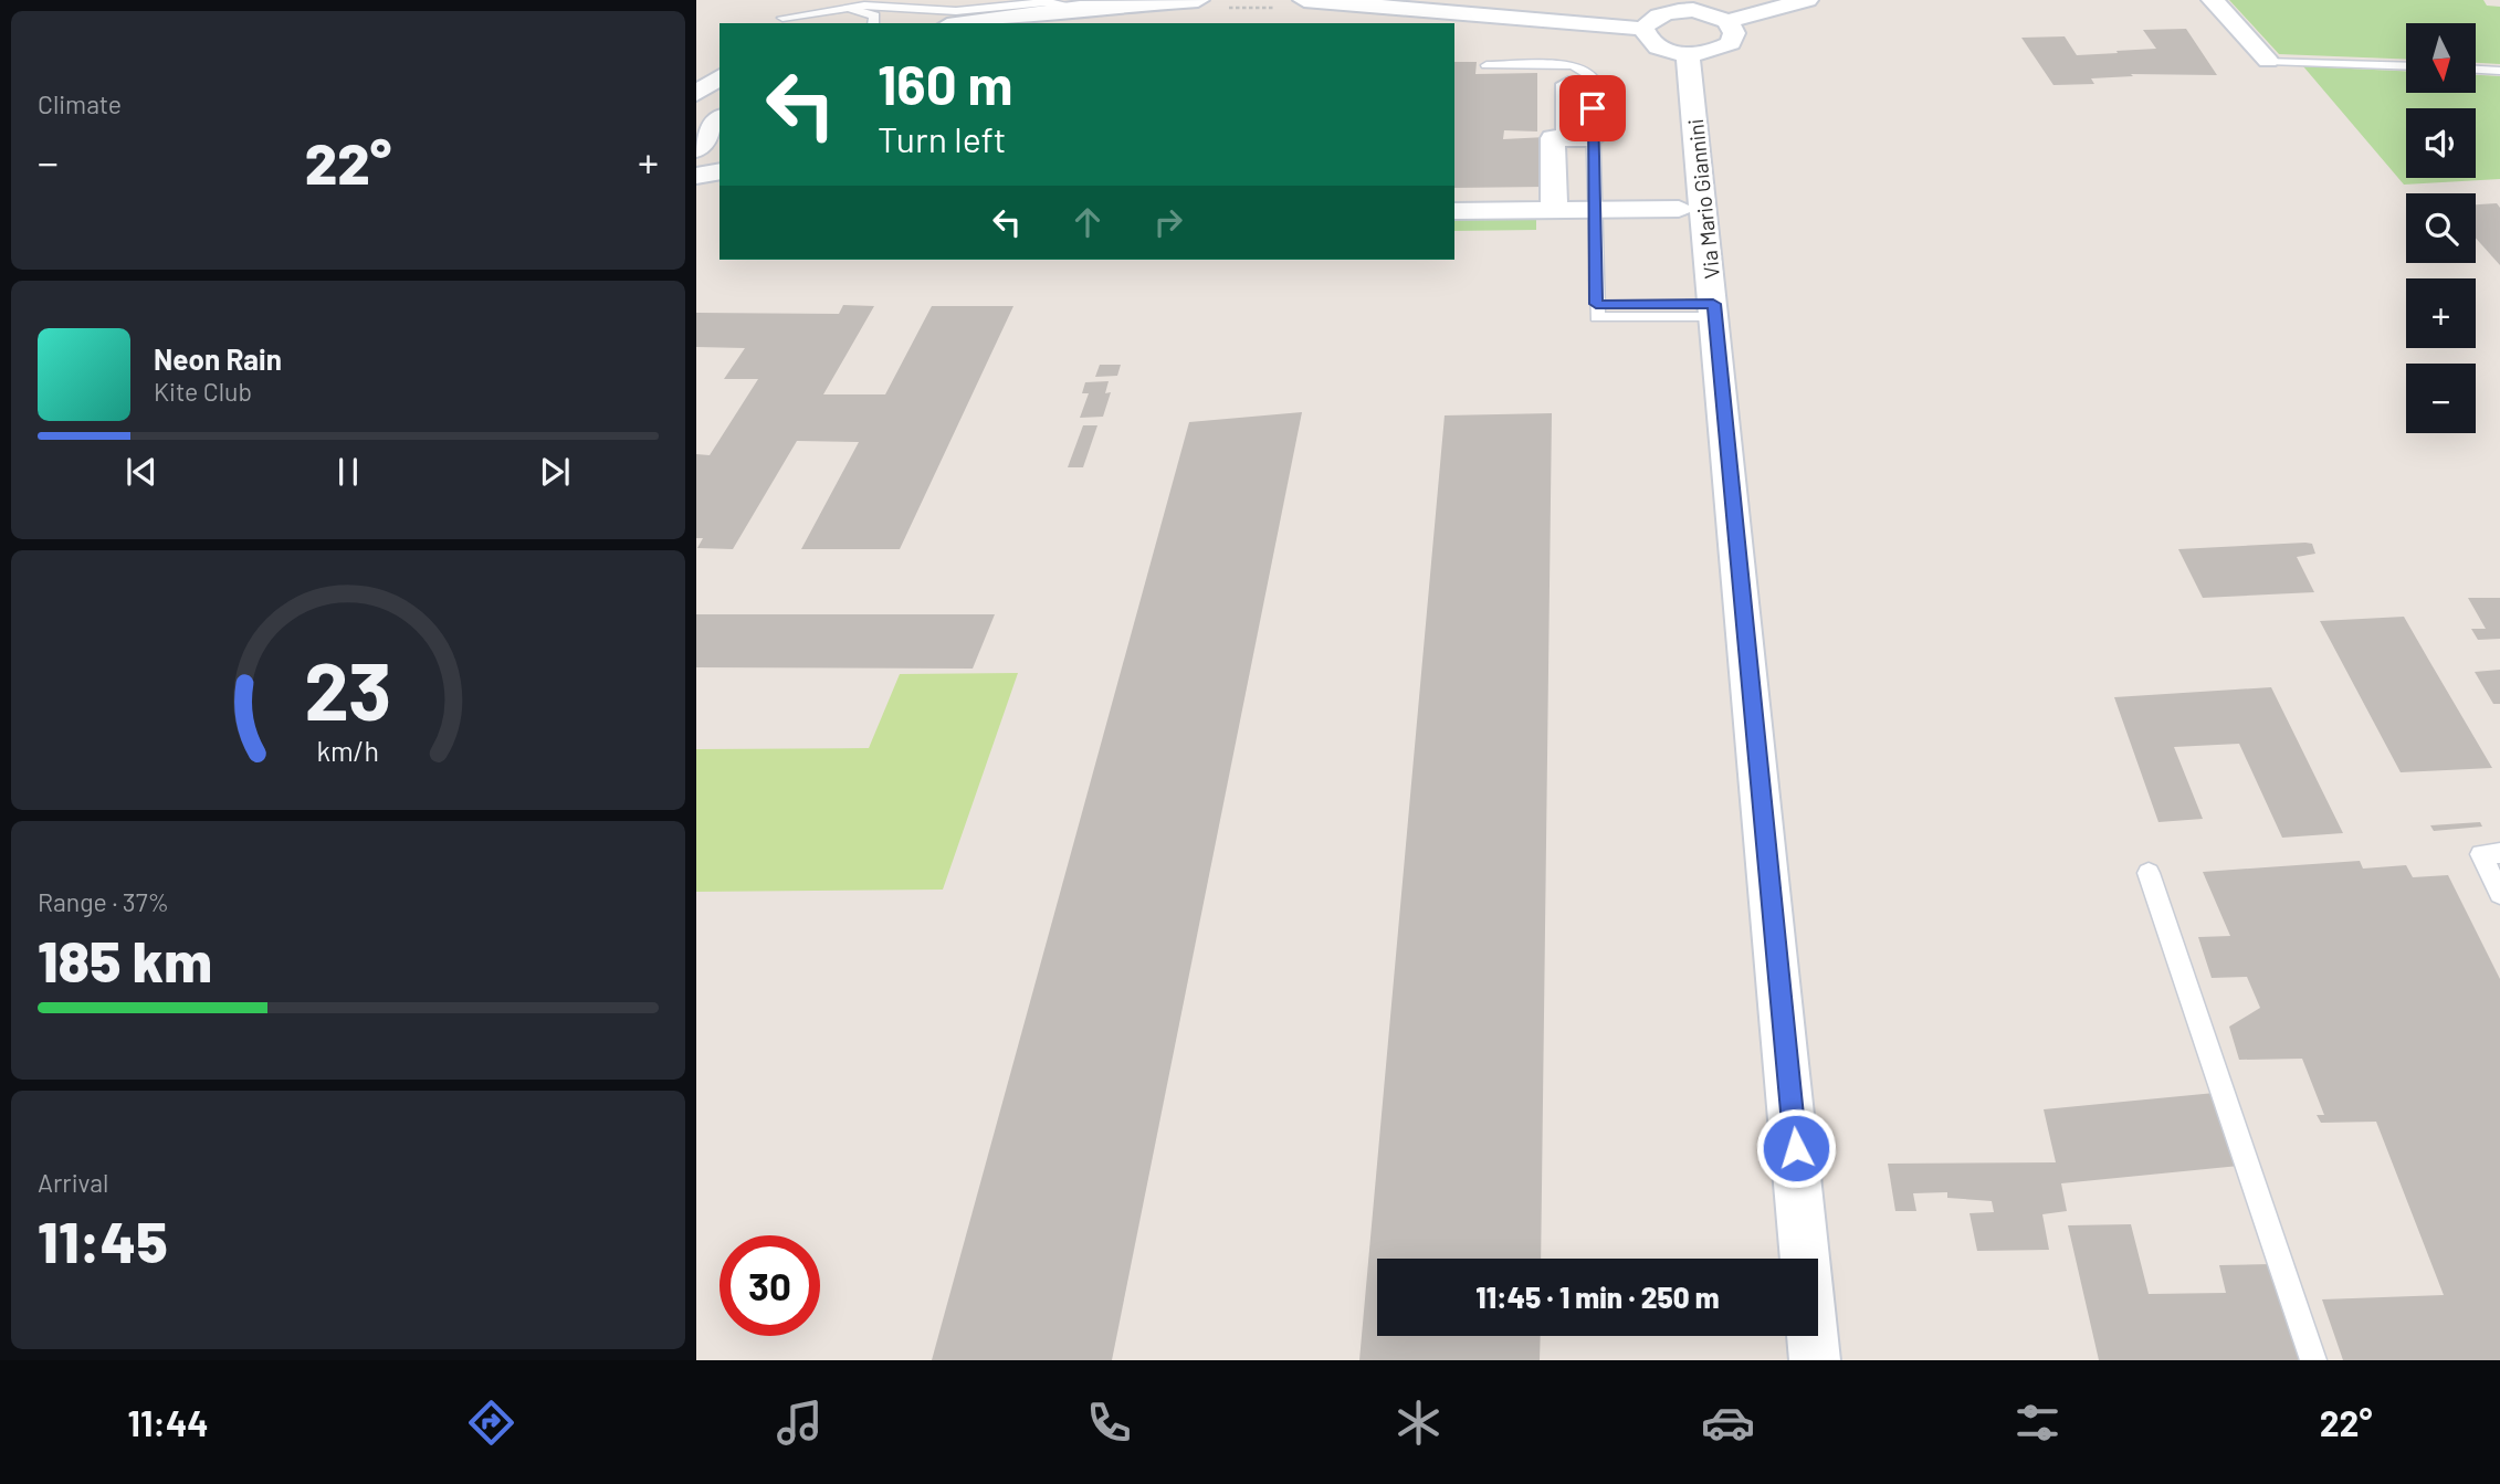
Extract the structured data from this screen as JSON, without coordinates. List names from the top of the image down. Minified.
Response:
{"streets":{"street":["Via Mario Giannini"]},"north":"bottom","page":{"tile":["Climate",["Range · 37%","185 km"],["Arrival","11:45"]],"map_buttons":["+","−"],"turn":["160 m","Turn left"],"heat":["−","22°","+"],"song":["Neon Rain","Kite Club"],"limit":"30","trip":"11:45 · 1 min · 250 m","tabs":["11:44","22°"],"gauge":["23","km/h"]}}
